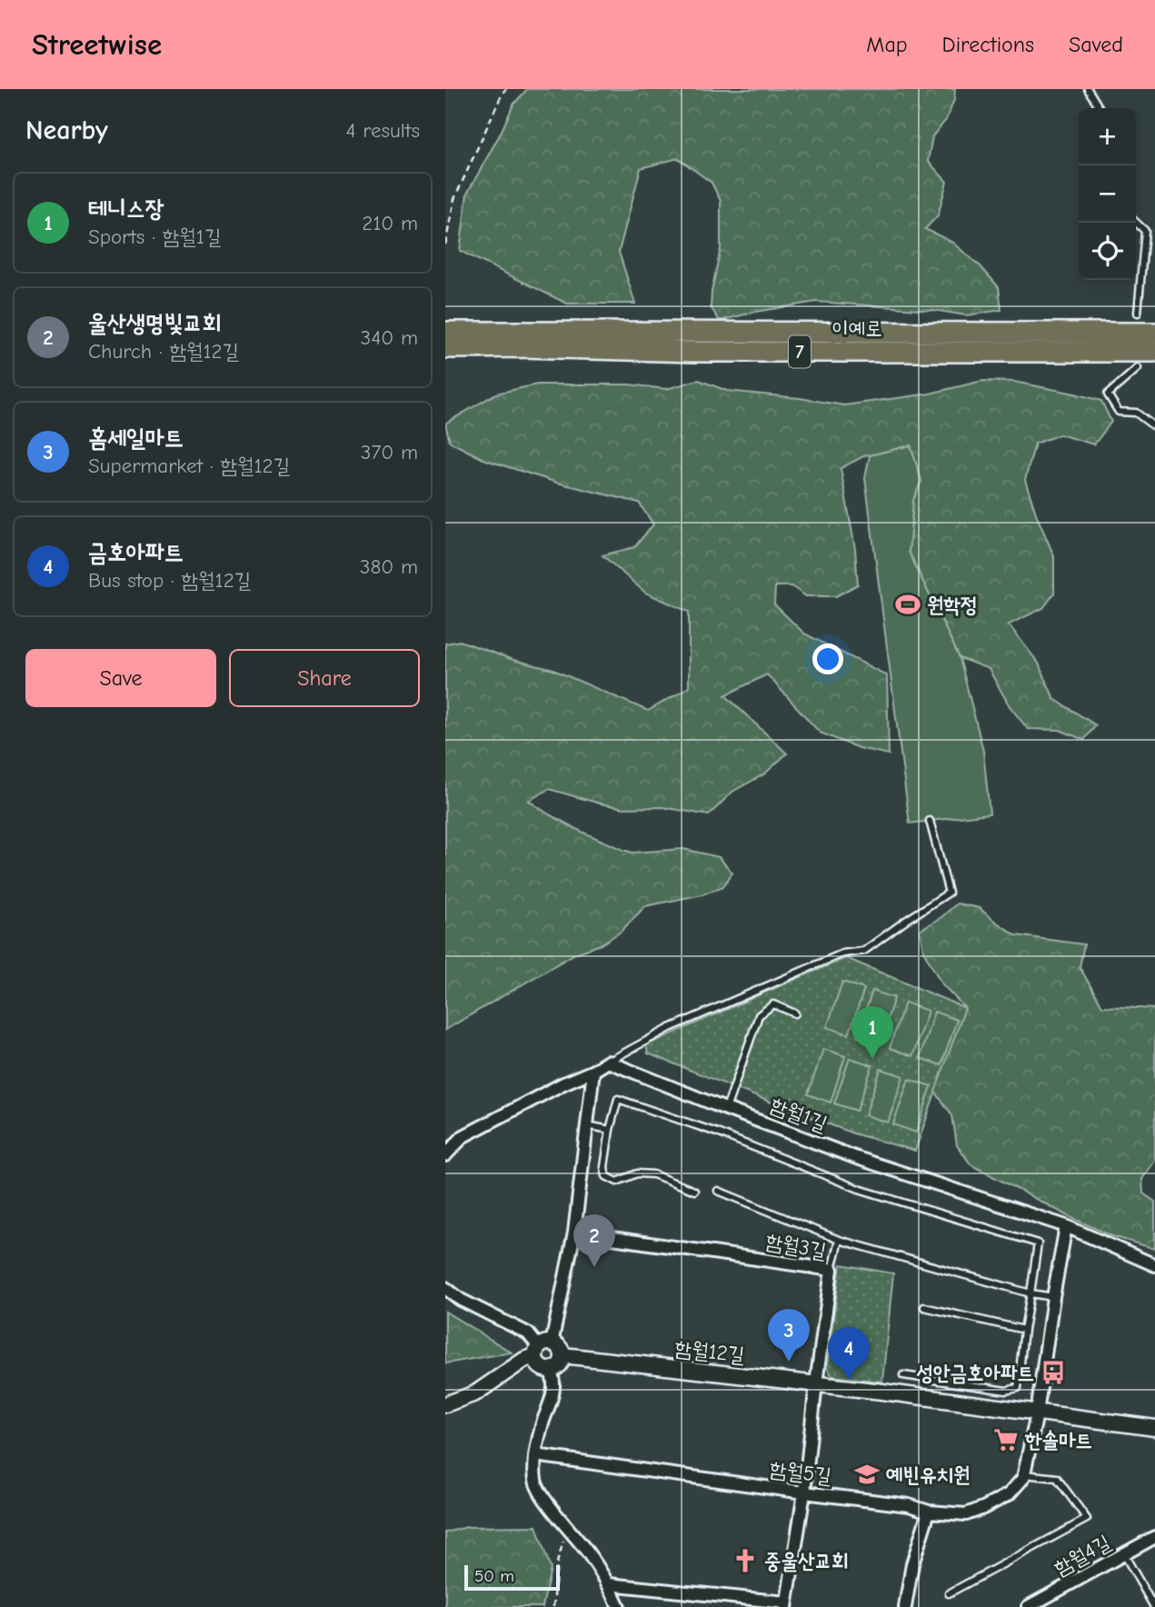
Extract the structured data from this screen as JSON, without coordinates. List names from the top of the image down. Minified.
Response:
{"streets":{"highway":["이예로","7"],"street":["함월1길","함월3길","함월12길","함월5길","함월4길"]},"crossings":[["함월1길","함월5길"],["함월3길","함월12길"],["함월3길","함월5길"],["함월12길","함월5길"]],"places":{"sports":["원학정"],"bus stop":["성안금호아파트"],"supermarket":["한솔마트"],"school or university":["예빈유치원"],"church":["중울산교회"]},"scale_bar":"50 m","page":{"header":"Streetwise","nav":["Map","Directions","Saved"],"heading":["Nearby","4 results"],"map_buttons":["+","−"],"list":[{"mark":"1","name":"테니스장","note":"Sports · 함월1길","value":"210 m"},{"mark":"2","name":"울산생명빛교회","note":"Church · 함월12길","value":"340 m"},{"mark":"3","name":"홈세일마트","note":"Supermarket · 함월12길","value":"370 m"},{"mark":"4","name":"금호아파트","note":"Bus stop · 함월12길","value":"380 m"}],"buttons":["Save","Share"],"pins":["1","2","3","4"],"scale":"50 m"}}
